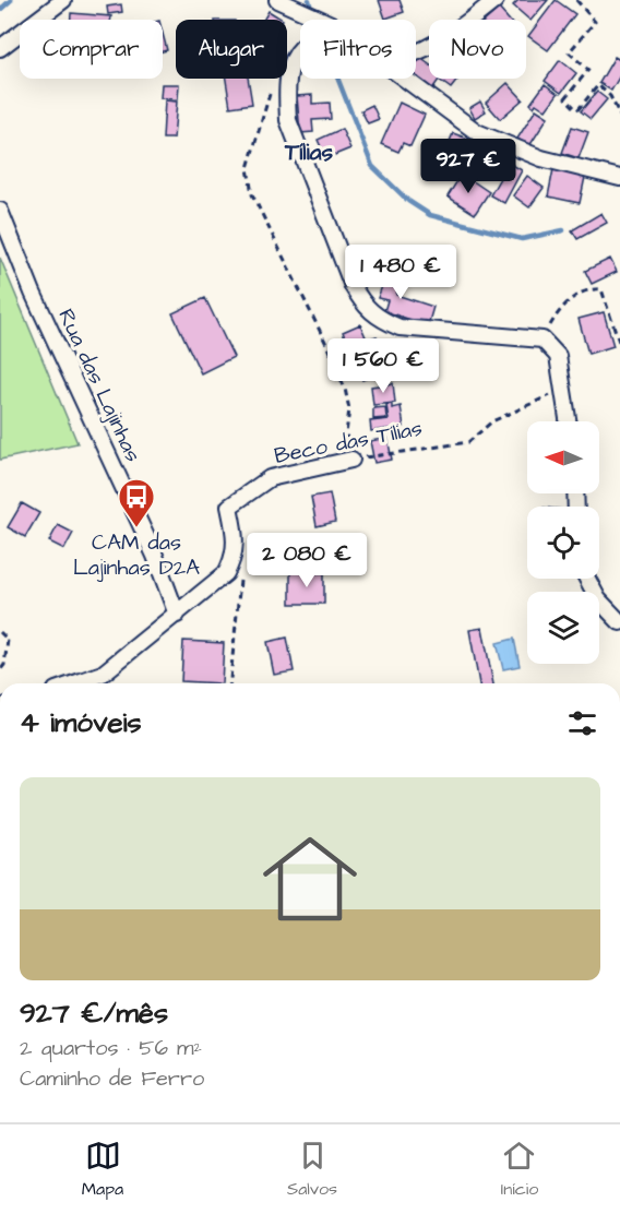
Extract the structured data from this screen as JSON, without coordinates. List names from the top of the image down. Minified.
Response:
{"streets":{"street":["Rua das Lajinhas","Beco das Tílias"]},"crossings":[["Rua das Lajinhas","Beco das Tílias"]],"districts":["Tílias"],"places":{"bus stop":["CAM das Lajinhas D2A"]},"north":"left","page":{"chip":["Comprar","Alugar","Filtros","Novo"],"price":["927 €","1 480 €","1 560 €","2 080 €"],"heading":"4 imóveis","list":[{"name":"927 €/mês","note":"2 quartos · 56 m² · Caminho de Ferro"}],"tabs":["Mapa","Salvos","Início"]}}
